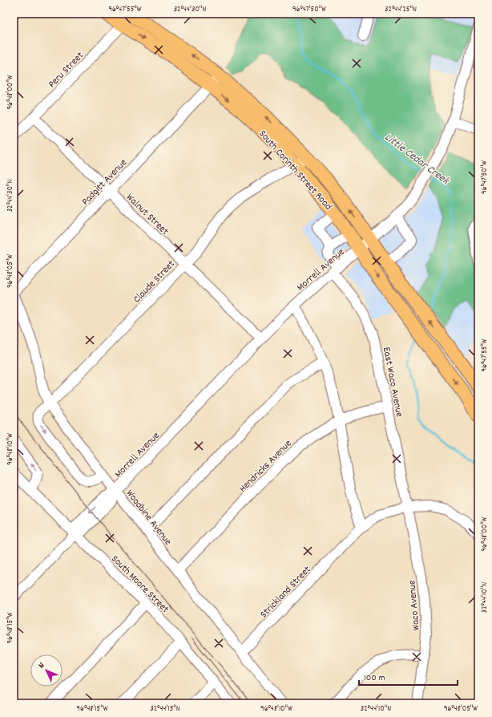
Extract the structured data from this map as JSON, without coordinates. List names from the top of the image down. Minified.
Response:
{"streets":{"main road":["South Corinth Street Road"],"street":["Peru Street","Padgitt Avenue","Walnut Street","Morrell Avenue","Claude Street","East Waco Avenue","Hendricks Avenue","Woodbine Avenue","South Moore Street","Strickland Street","Waco Avenue"]},"crossings":[["Peru Street","South Corinth Street Road"],["Peru Street","Walnut Street"],["South Corinth Street Road","Padgitt Avenue"],["South Corinth Street Road","Morrell Avenue"],["South Corinth Street Road","Claude Street"],["Padgitt Avenue","Walnut Street"],["Padgitt Avenue","Woodbine Avenue"],["Walnut Street","Morrell Avenue"],["Walnut Street","Claude Street"],["Morrell Avenue","East Waco Avenue"],["Morrell Avenue","Woodbine Avenue"],["Morrell Avenue","South Moore Street"],["Claude Street","Woodbine Avenue"],["East Waco Avenue","Hendricks Avenue"],["East Waco Avenue","Strickland Street"],["East Waco Avenue","Waco Avenue"],["Hendricks Avenue","Woodbine Avenue"],["Woodbine Avenue","Strickland Street"],["Strickland Street","Waco Avenue"]],"water":["Little Cedar Creek"],"scale_bar":"100 m","north":"top left","coordinates":["96°47'55\"W","32°44'30\"N","96°47'50\"W","32°44'25\"N","96°48'00\"W","96°48'05\"W","96°48'10\"W","32°44'10\"N","96°48'15\"W","32°44'15\"N"]}
